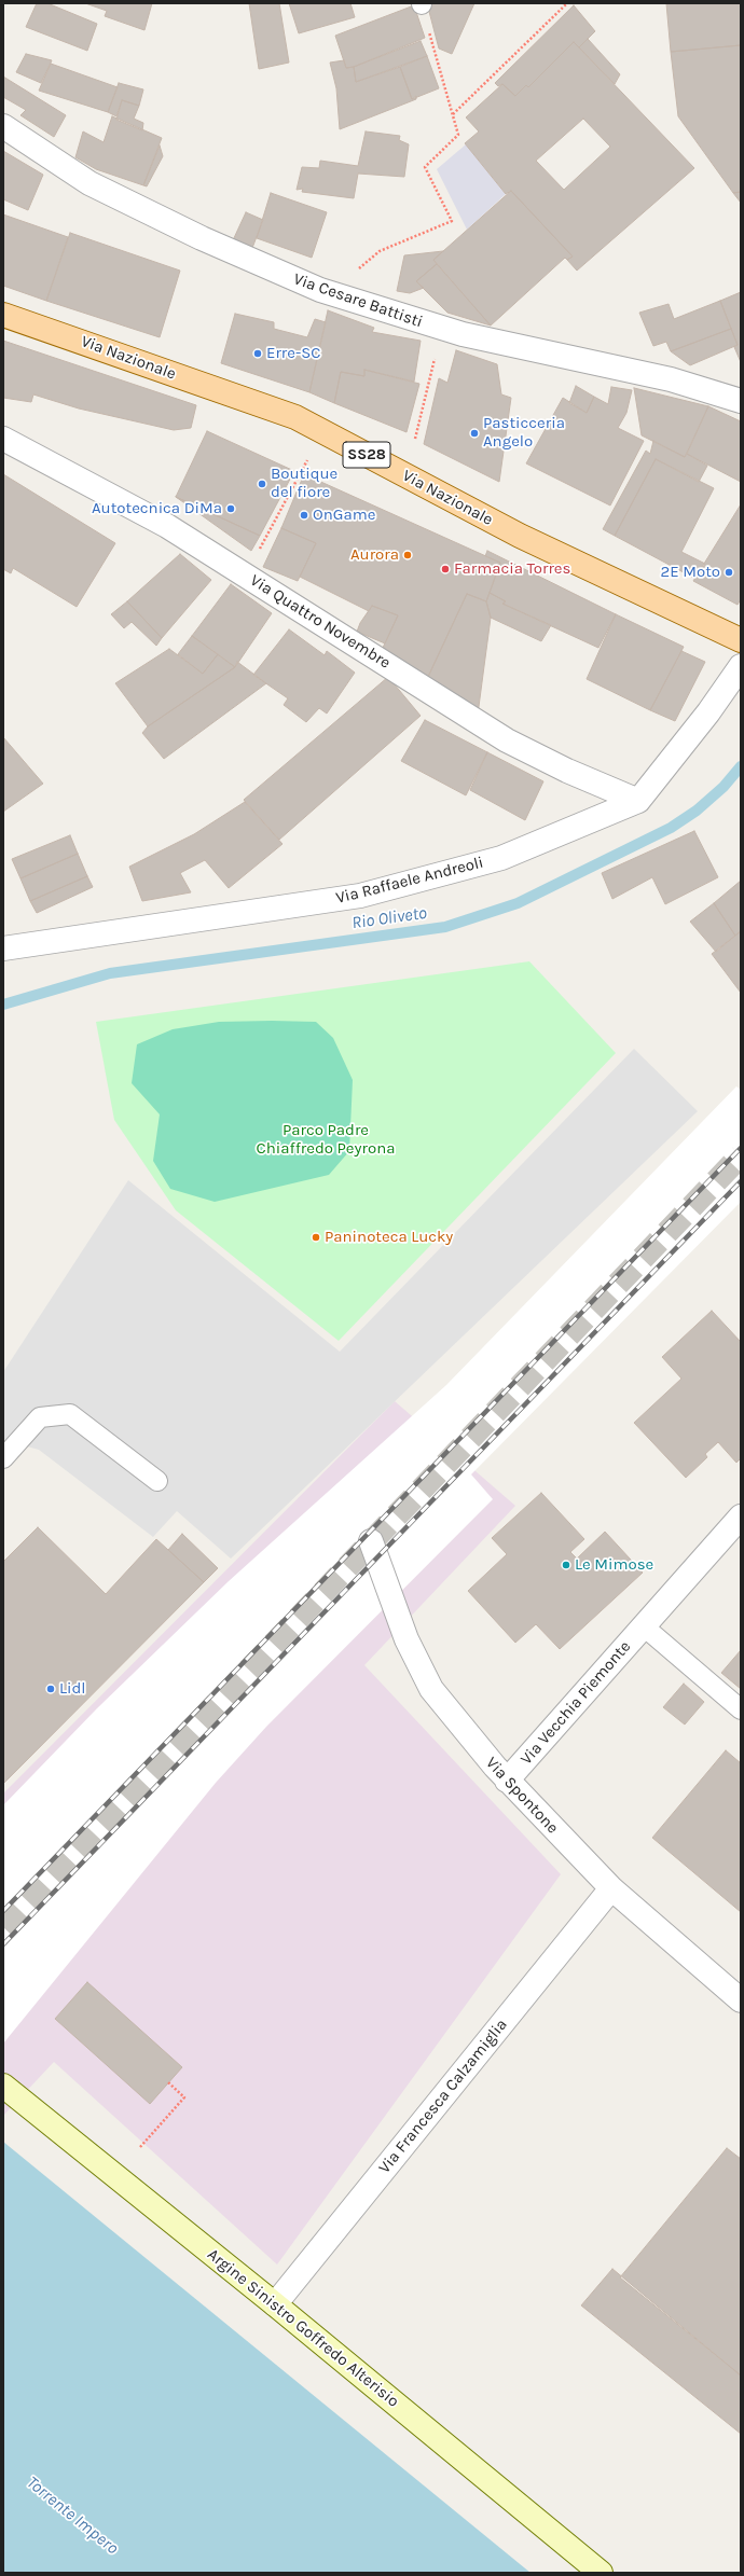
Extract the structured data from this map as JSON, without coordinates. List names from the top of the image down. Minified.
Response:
{"streets":{"main road":["Via Nazionale","SS28","Argine Sinistro Goffredo Alterisio"],"street":["Via Cesare Battisti","Via Quattro Novembre","Via Raffaele Andreoli","Via Vecchia Piemonte","Via Spontone","Via Francesca Calzamiglia"]},"crossings":[["Via Quattro Novembre","Via Raffaele Andreoli"],["Via Vecchia Piemonte","Via Spontone"],["Via Spontone","Via Francesca Calzamiglia"],["Via Francesca Calzamiglia","Argine Sinistro Goffredo Alterisio"]],"water":["Rio Oliveto","Torrente Impero"],"parks":["Parco Padre Chiaffredo Peyrona"],"places":["Erre-SC","Pasticceria Angelo","Boutique del fiore","Autotecnica DiMa","OnGame","Aurora","Farmacia Torres","2E Moto","Paninoteca Lucky","Le Mimose","Lidl"]}
